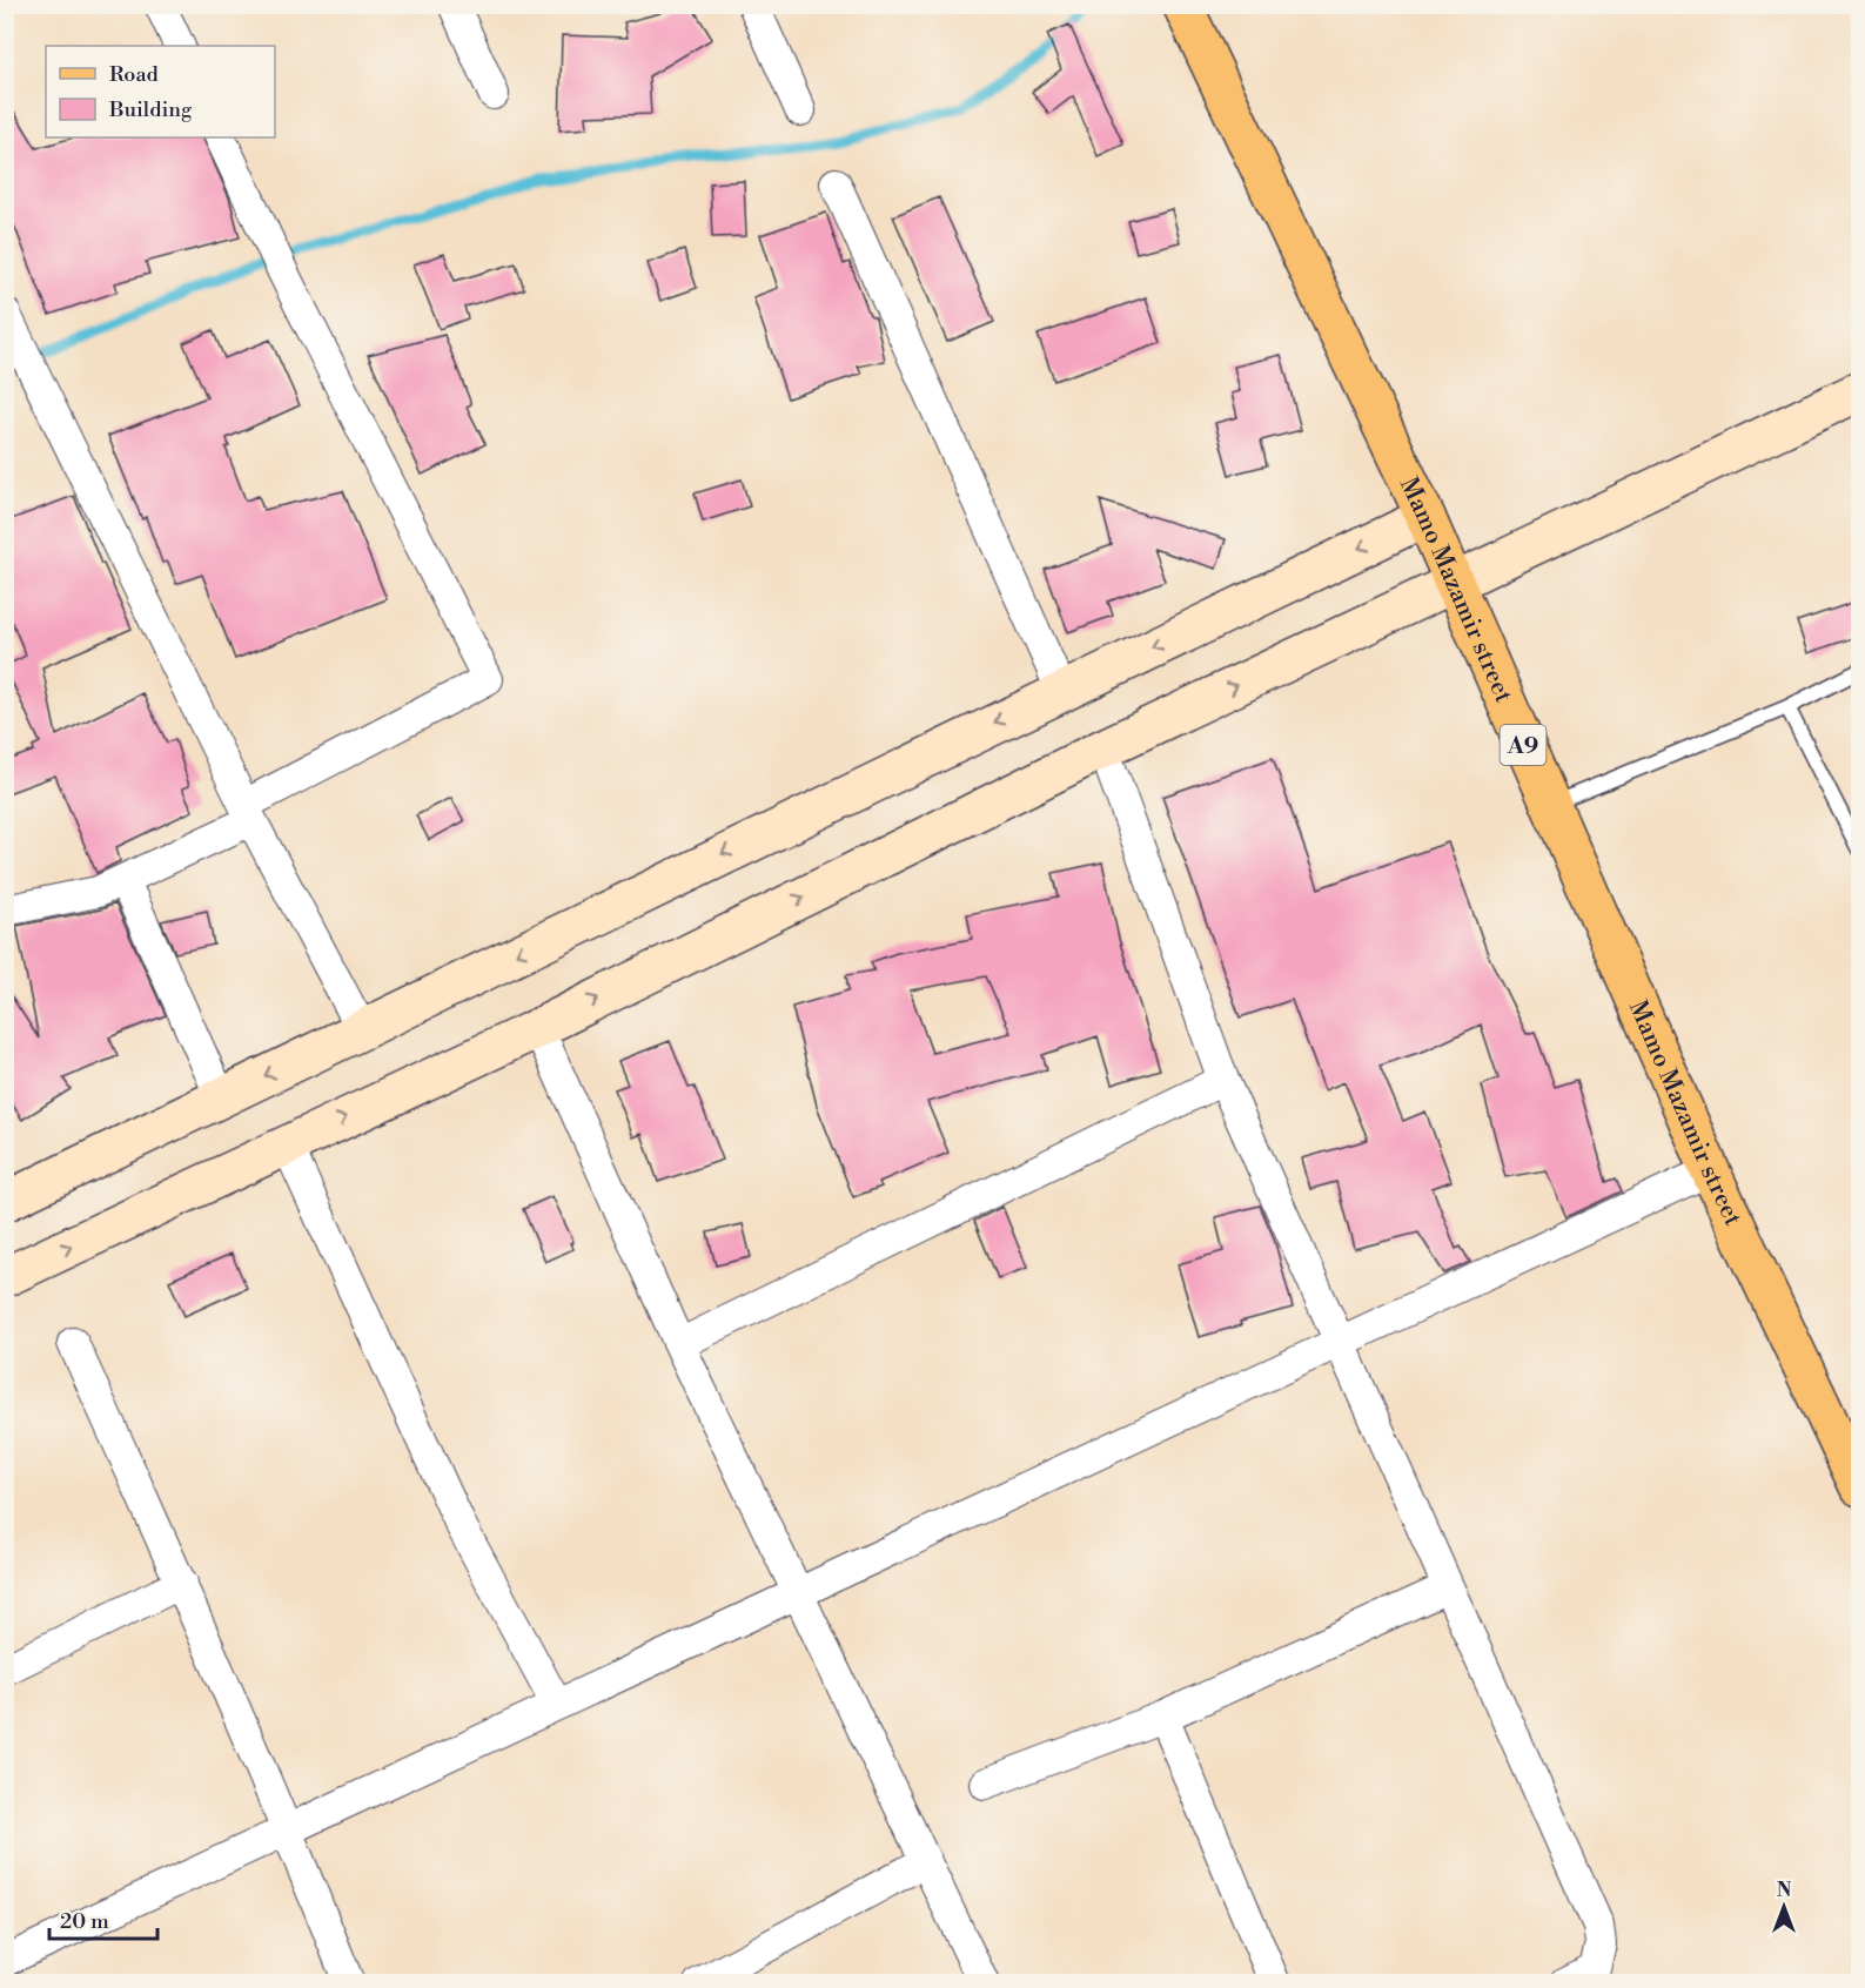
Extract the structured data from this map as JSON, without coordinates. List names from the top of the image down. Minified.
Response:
{"streets":{"main road":["Mamo Mazamir street","A9"]},"legend":["Road","Building"],"scale_bar":"20 m","north":"top"}
